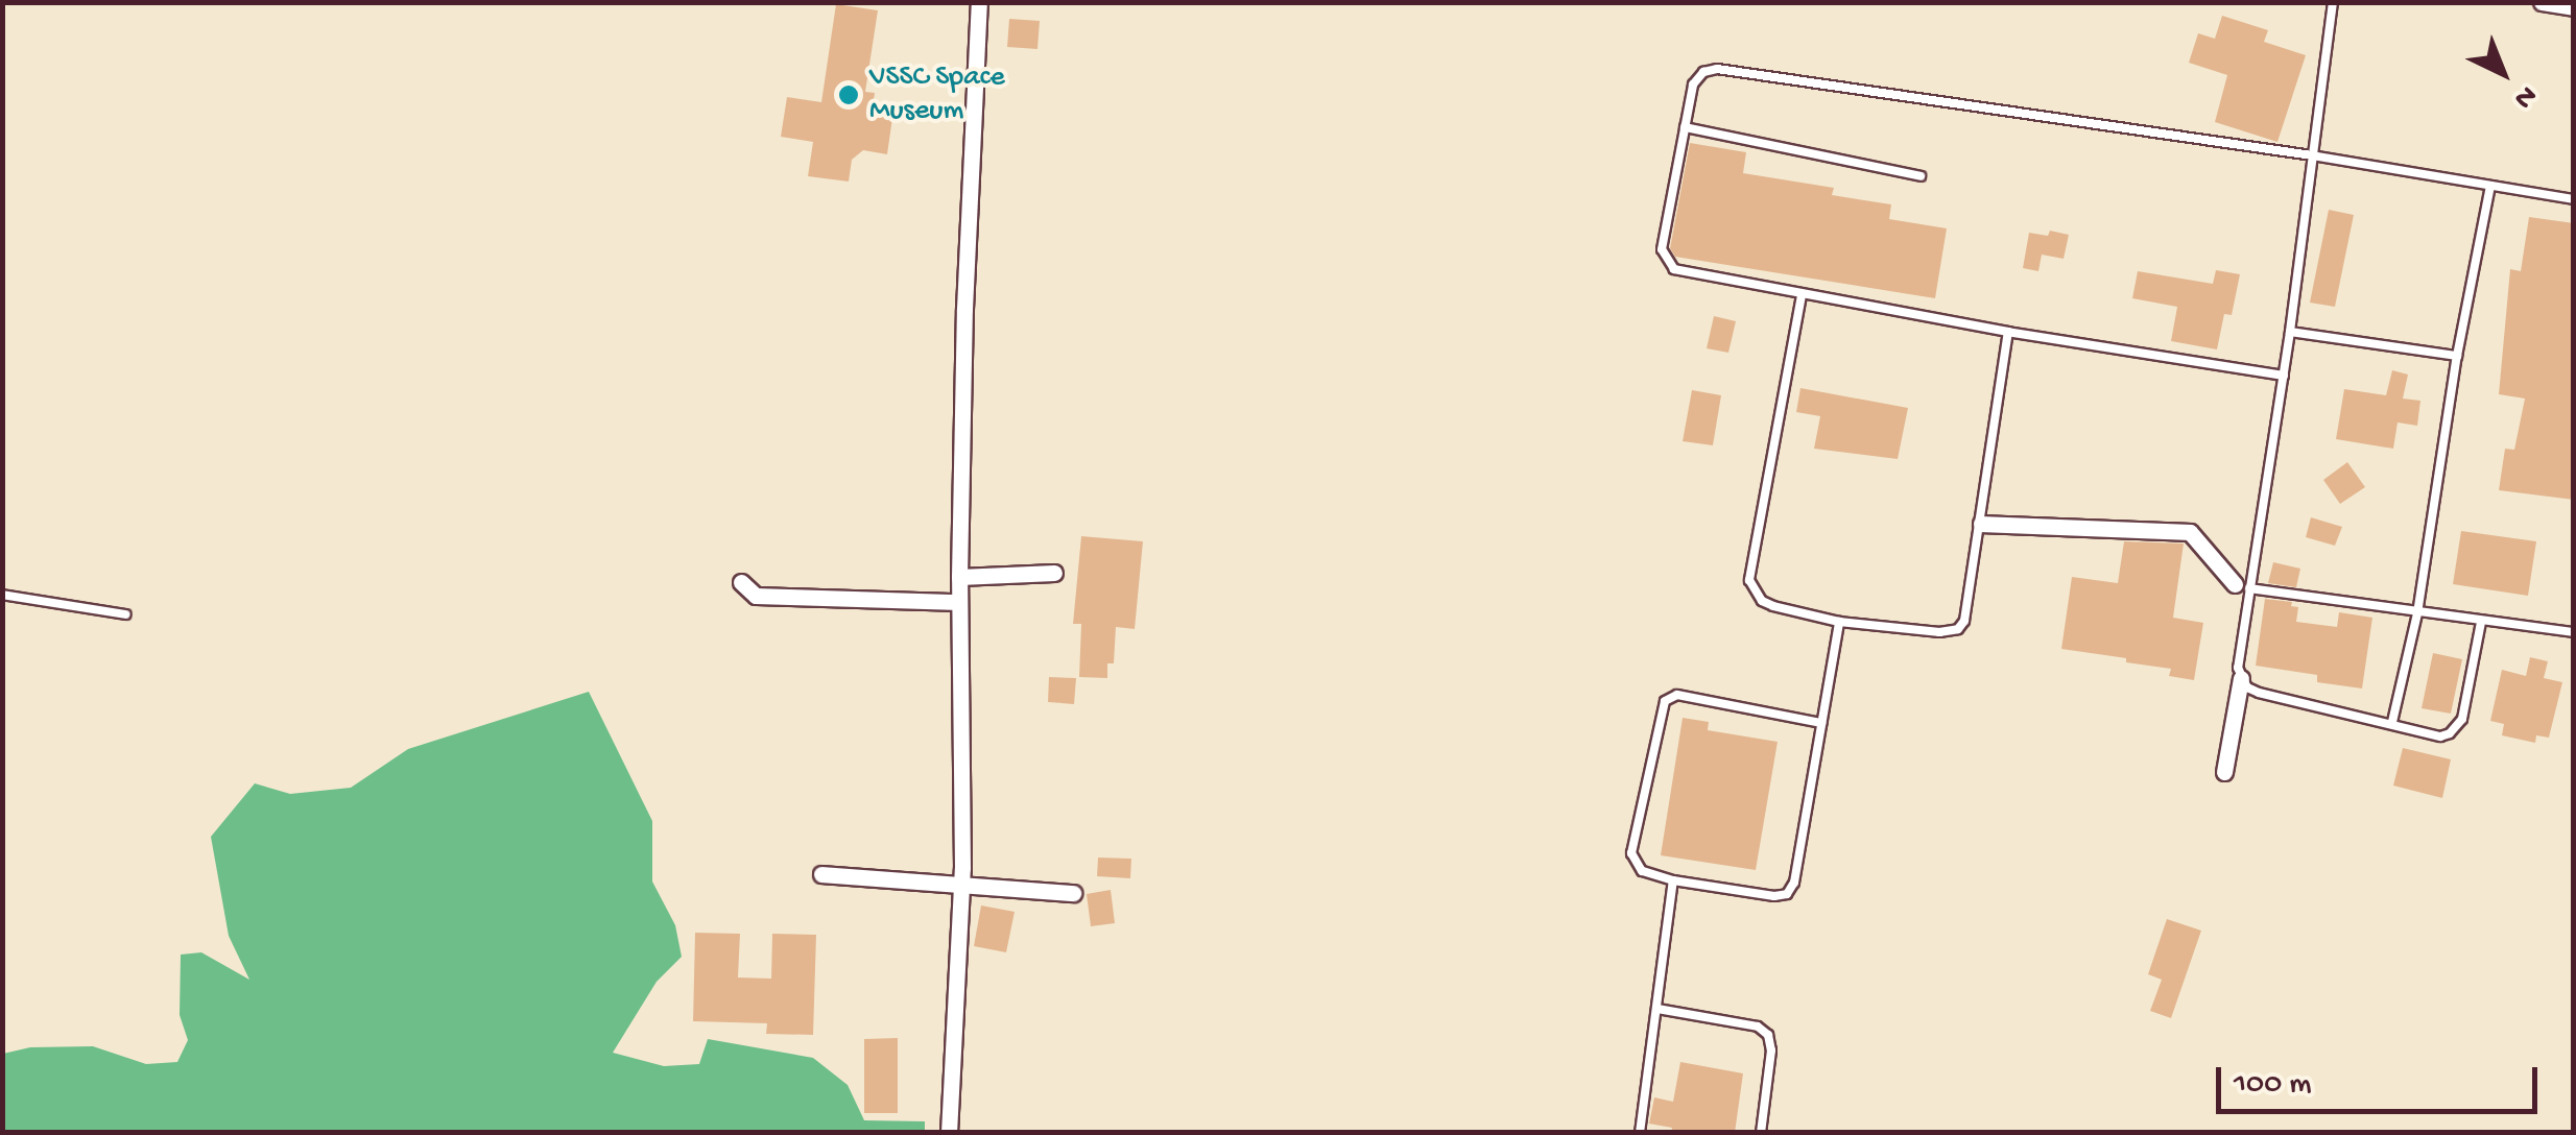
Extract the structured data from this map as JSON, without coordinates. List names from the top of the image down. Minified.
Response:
{"places":["VSSC Space Museum"],"scale_bar":"100 m","north":"bottom right"}
